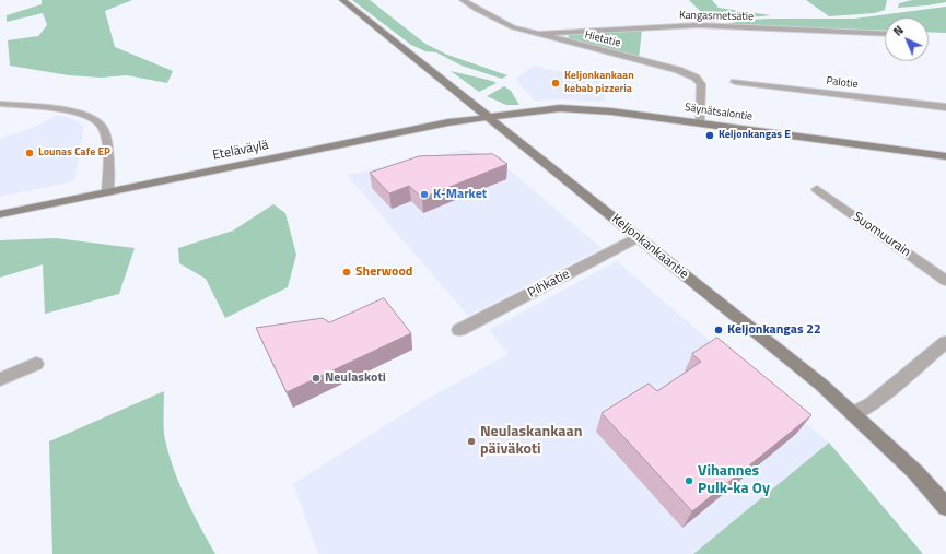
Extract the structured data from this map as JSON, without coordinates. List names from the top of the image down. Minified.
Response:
{"streets":{"main road":["Säynätsalontie","Eteläväylä","Keljonkankaantie"],"street":["Kangasmetsätie","Hietatie","Palotie","Suomuurain","Pihkatie"]},"crossings":[["Kangasmetsätie","Hietatie"],["Hietatie","Säynätsalontie"],["Säynätsalontie","Eteläväylä"],["Säynätsalontie","Keljonkankaantie"],["Eteläväylä","Keljonkankaantie"],["Keljonkankaantie","Pihkatie"]],"places":["Keljonkankaan kebab pizzeria","Keljonkangas E","Lounas Cafe EP","K-Market","Sherwood","Keljonkangas 22","Neulaskoti","Neulaskankaan päiväkoti","Vihannes Pulk-ka Oy"],"north":"top left"}
